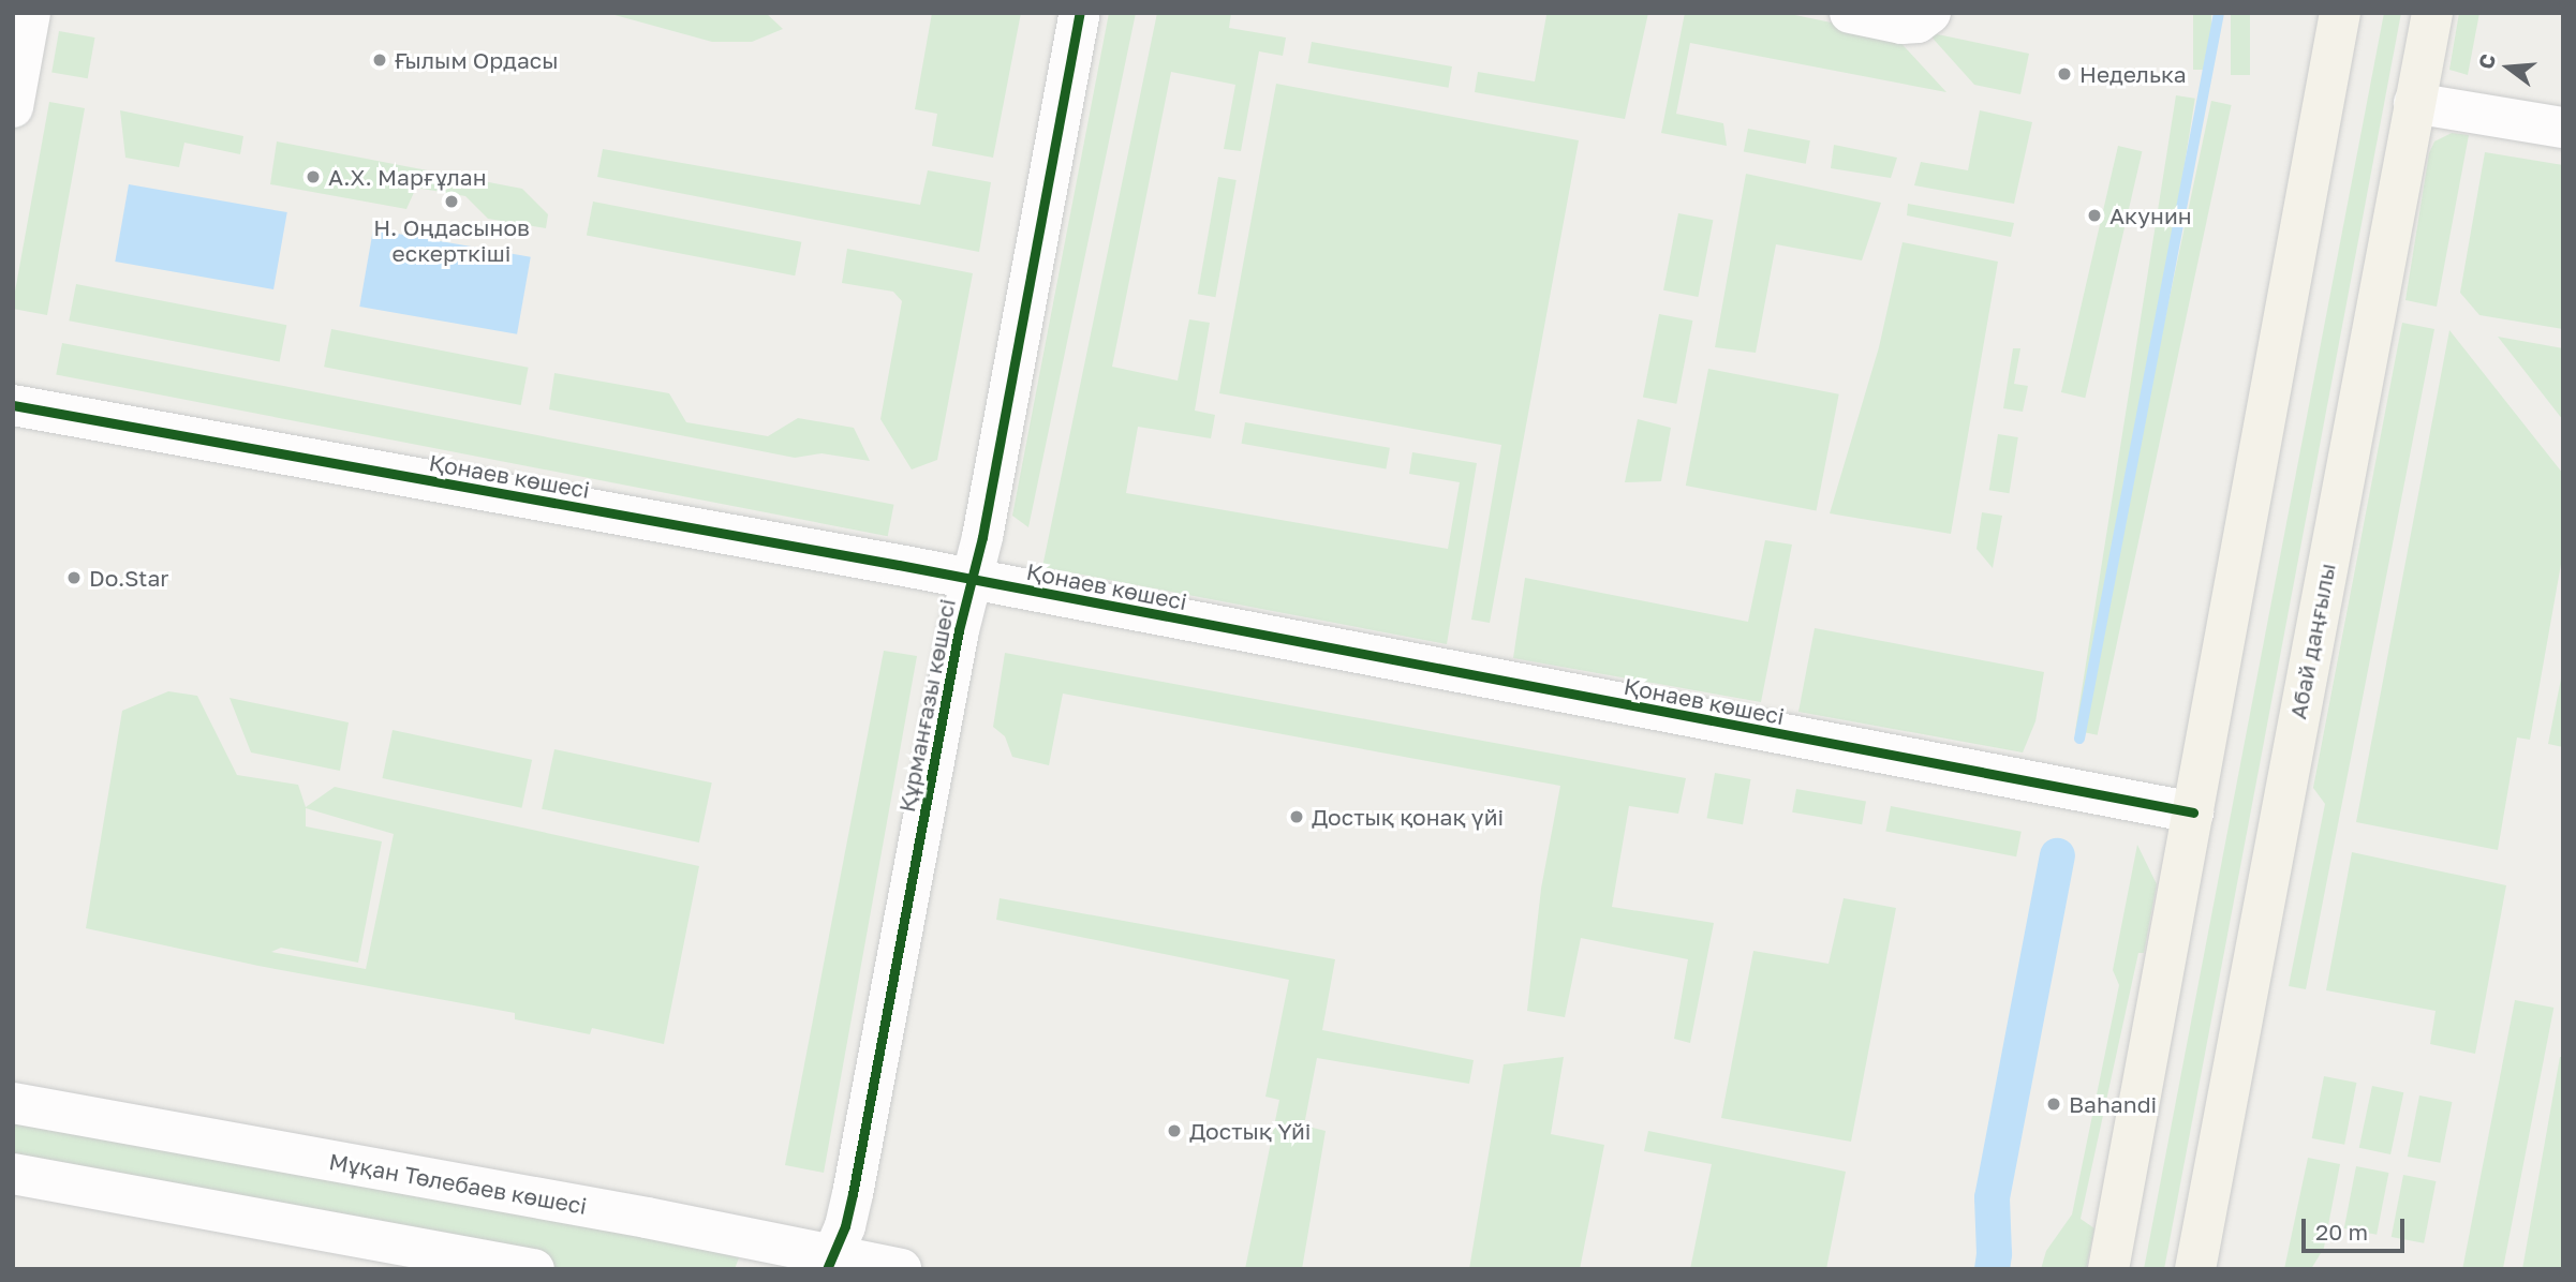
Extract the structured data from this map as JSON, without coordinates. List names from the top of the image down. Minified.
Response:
{"streets":{"main road":["Абай даңғылы"],"street":["Қонаев көшесі","Құрманғазы көшесі","Мұқан Төлебаев көшесі"]},"crossings":[["Қонаев көшесі","Құрманғазы көшесі"],["Құрманғазы көшесі","Мұқан Төлебаев көшесі"]],"places":["Ғылым Ордасы","Неделька","А.Х. Марғұлан","Н. Оңдасынов ескерткіші","Акунин","Do.Star","Достық қонақ үйі","Bahandi","Достық Үйі"],"scale_bar":"20 m","north":"left"}
